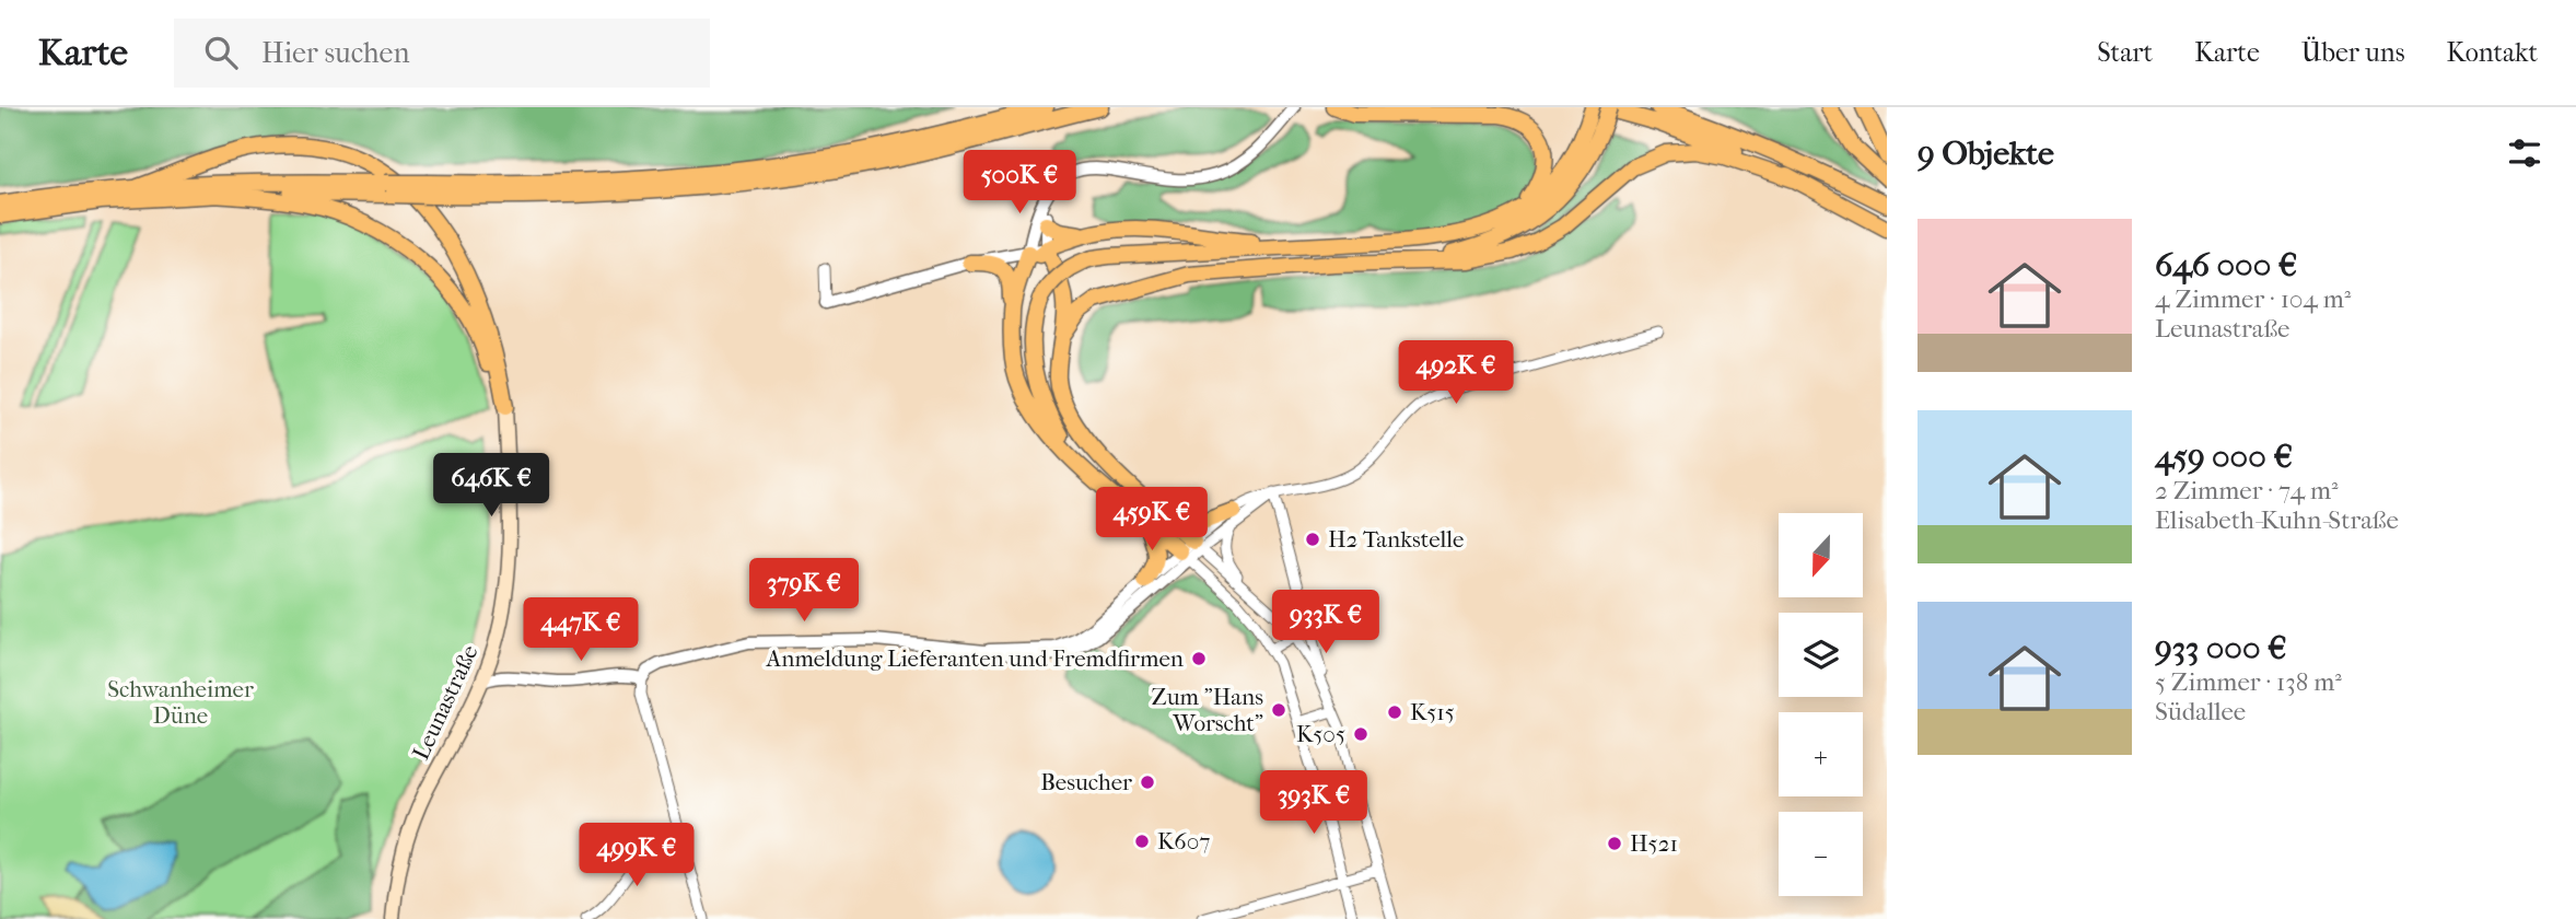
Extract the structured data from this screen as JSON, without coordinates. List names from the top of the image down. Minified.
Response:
{"streets":{"main road":["Leunastraße"]},"parks":["Schwanheimer Düne"],"places":["H2 Tankstelle","Anmeldung Lieferanten und Fremdfirmen","Zum \"Hans Worscht\"","K515","K505","Besucher","K607","H521"],"north":"bottom","page":{"header":"Karte","search":"Hier suchen","nav":["Start","Karte","Über uns","Kontakt"],"heading":"9 Objekte","price":["500K €","492K €","646K €","459K €","379K €","933K €","447K €","393K €","499K €"],"list":[{"name":"646 000 €","note":"4 Zimmer · 104 m² · Leunastraße"},{"name":"459 000 €","note":"2 Zimmer · 74 m² · Elisabeth-Kuhn-Straße"},{"name":"933 000 €","note":"5 Zimmer · 138 m² · Südallee"}],"map_buttons":["+","−"]}}
